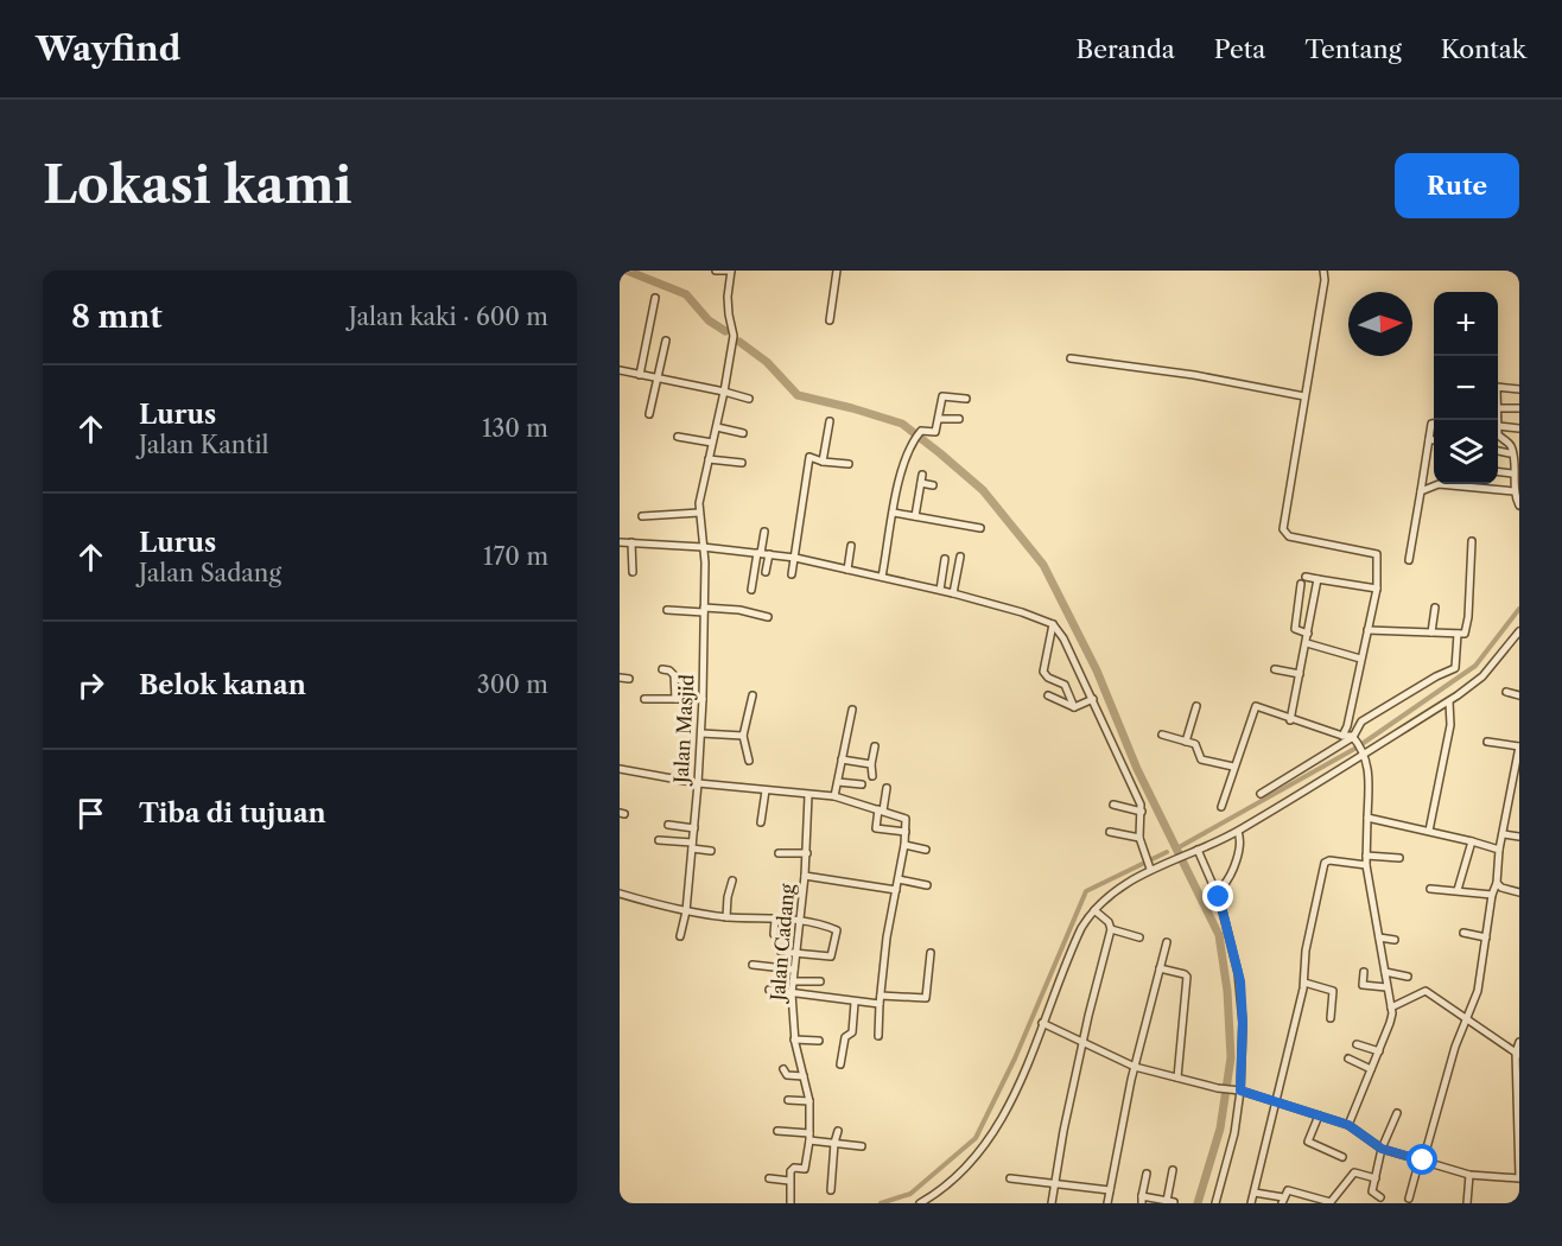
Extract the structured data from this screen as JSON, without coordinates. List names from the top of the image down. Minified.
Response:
{"streets":{"street":["Jalan Masjid","Jalan Cadang"]},"north":"right","page":{"header":"Wayfind","nav":["Beranda","Peta","Tentang","Kontak"],"buttons":"Rute","title":"Lokasi kami","heading":["8 mnt","Jalan kaki · 600 m"],"map_buttons":["+","−"],"list":[["Lurus","Jalan Kantil","130 m"],["Lurus","Jalan Sadang","170 m"],["Belok kanan","300 m"],"Tiba di tujuan"]}}
